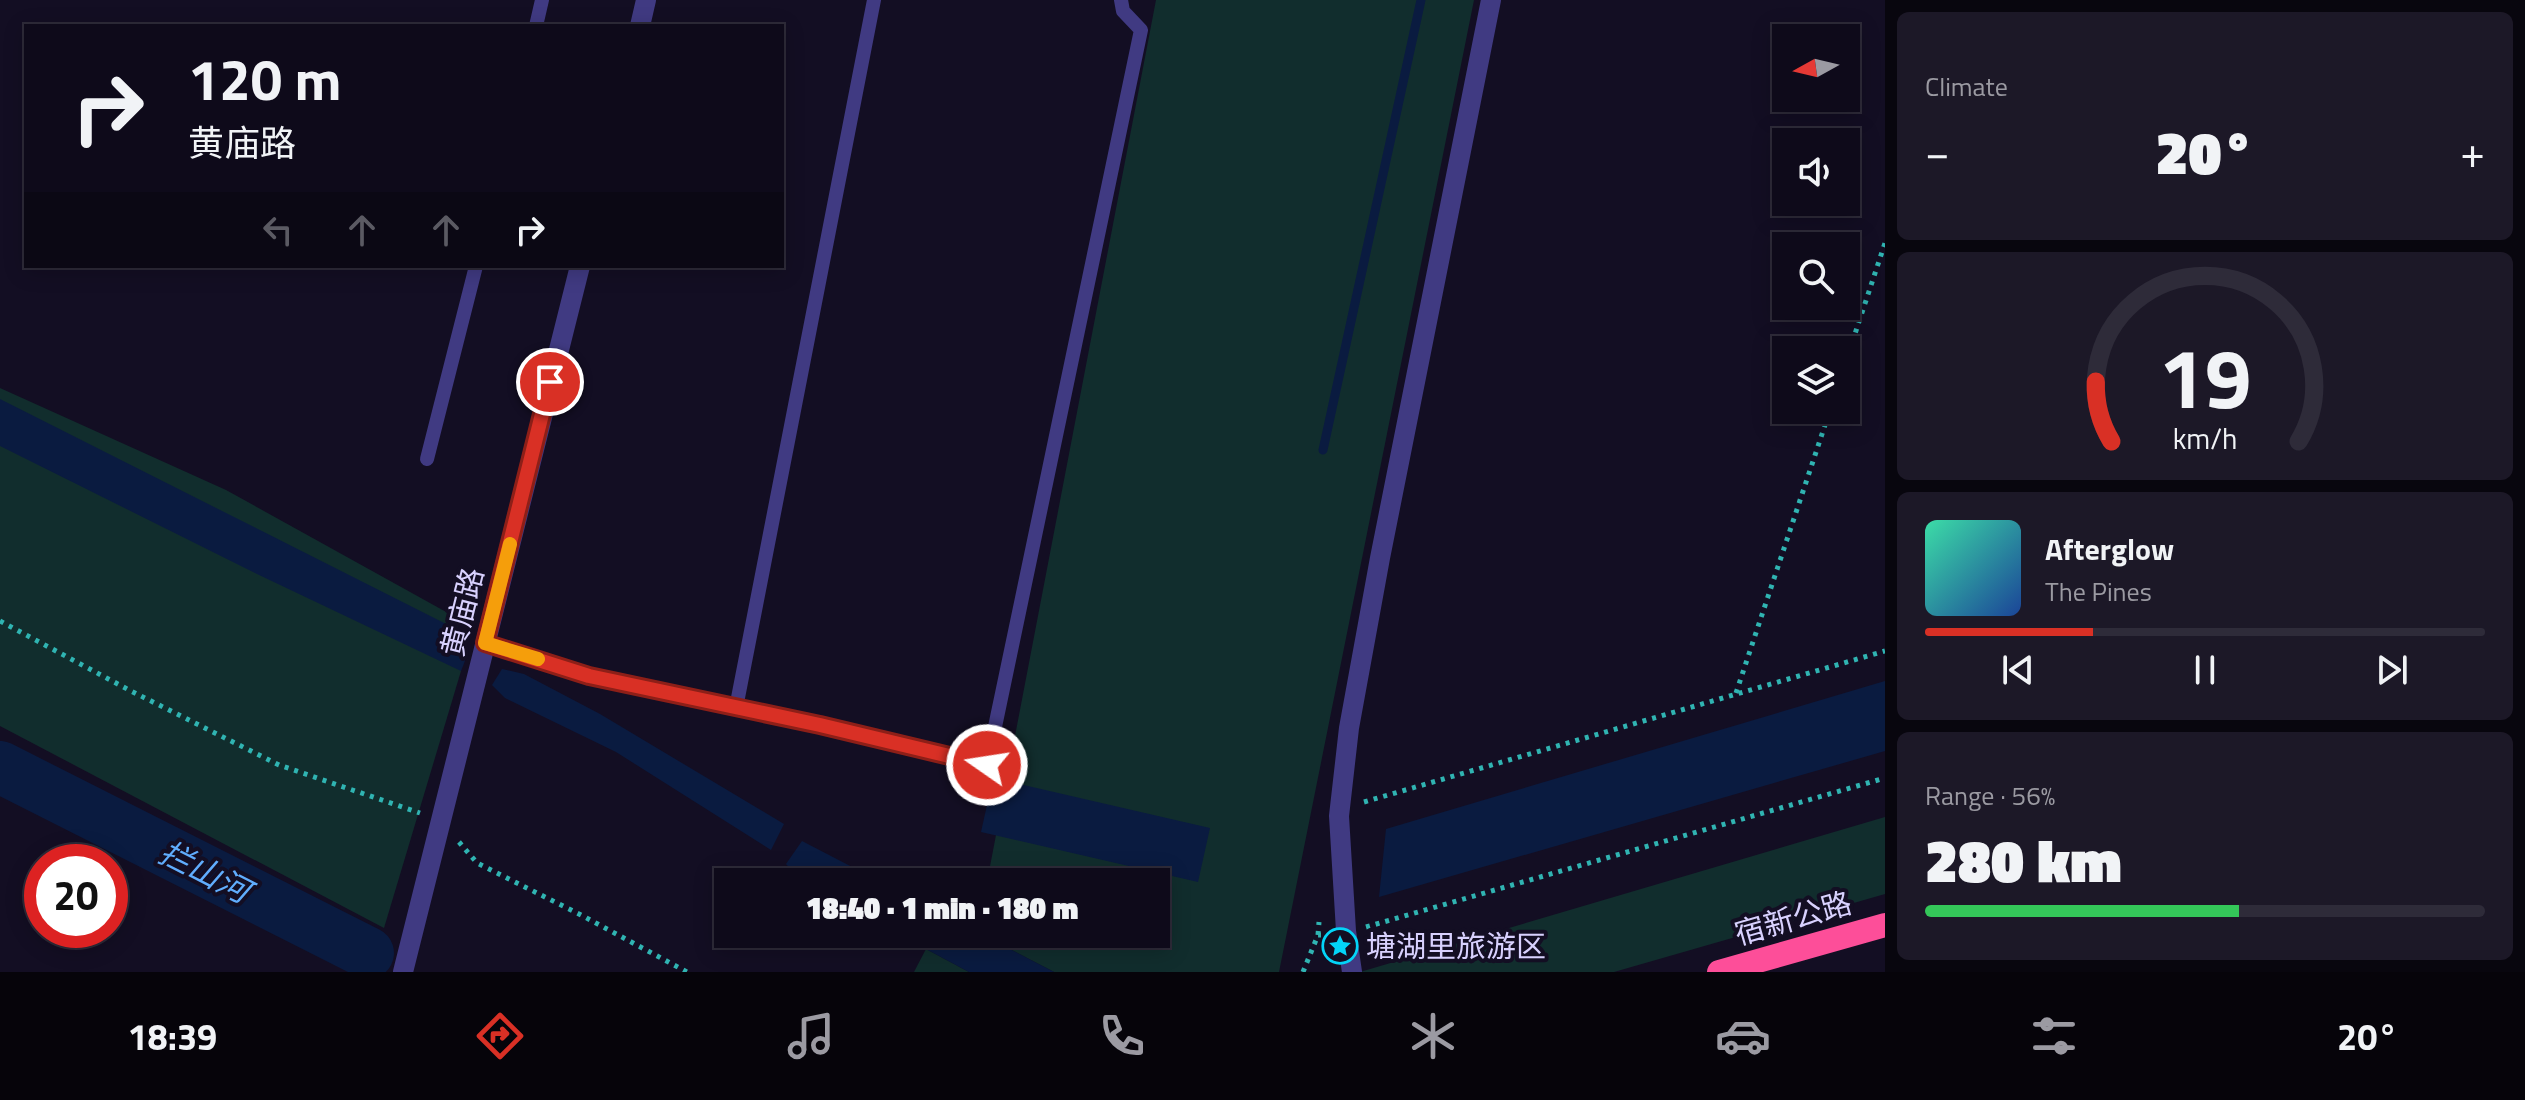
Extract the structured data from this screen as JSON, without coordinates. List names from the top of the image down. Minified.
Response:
{"streets":{"highway":["宿新公路"],"street":["黄庙路"]},"water":["拦山河"],"places":{"place":["塘湖里旅游区"]},"north":"left","page":{"tile":["Climate",["Range · 56%","280 km"]],"turn":["120 m","黄庙路"],"heat":["−","20°","+"],"song":["Afterglow","The Pines"],"limit":"20","trip":"18:40 · 1 min · 180 m","tabs":["18:39","20°"],"gauge":["19","km/h"]}}
